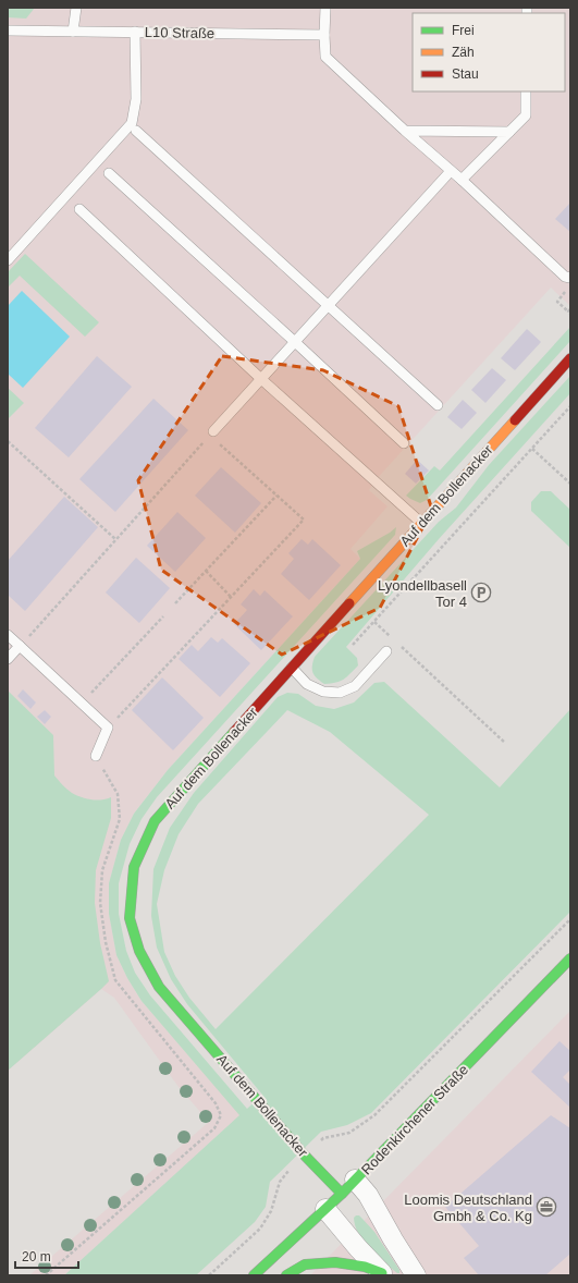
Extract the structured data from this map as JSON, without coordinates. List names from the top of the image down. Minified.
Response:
{"streets":{"street":["Auf dem Bollenacker","Rodenkirchener Straße"],"lane":["L10 Straße"]},"crossings":[["Auf dem Bollenacker","Rodenkirchener Straße"]],"places":{"parking":["Lyondellbasell Tor 4"],"office":["Loomis Deutschland Gmbh & Co. Kg"]},"legend":["Frei","Zäh","Stau"],"scale_bar":"20 m"}
